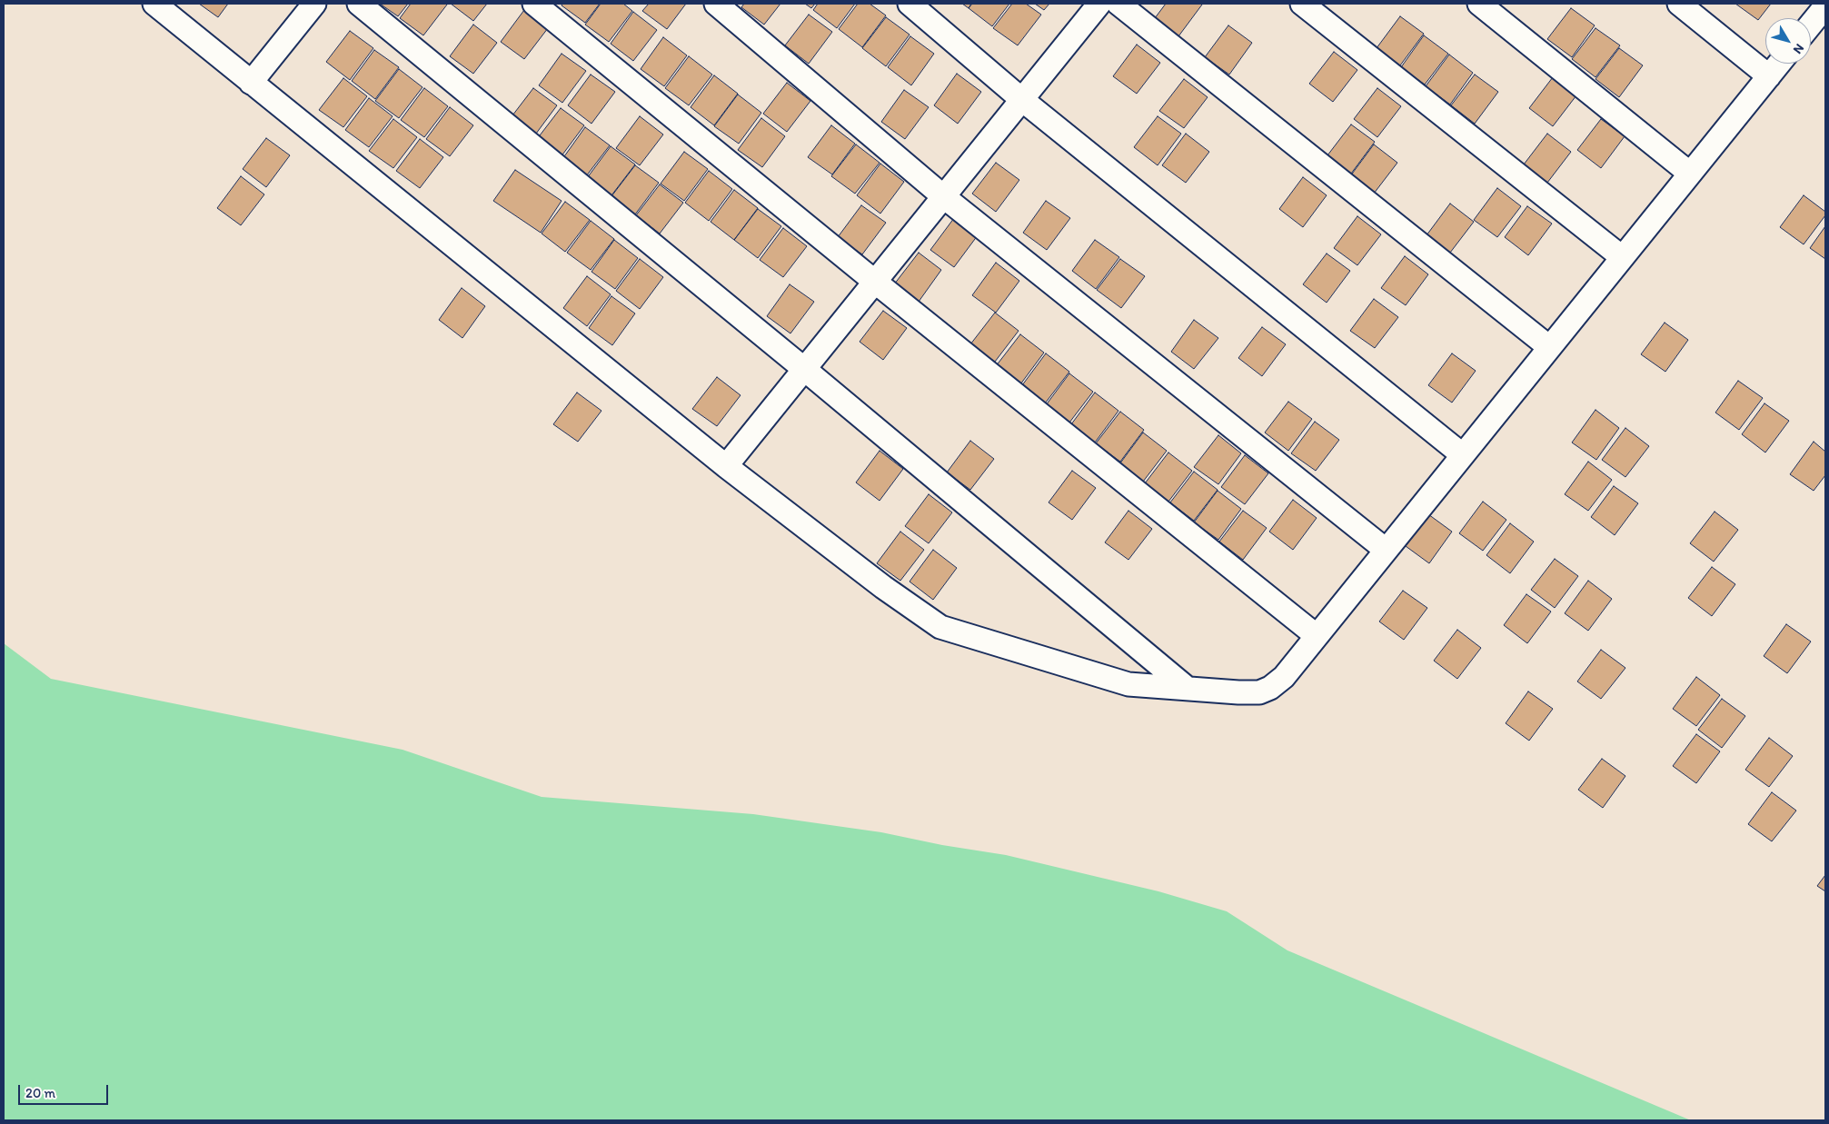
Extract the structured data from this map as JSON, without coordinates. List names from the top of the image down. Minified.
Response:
{"scale_bar":"20 m","north":"bottom right"}
